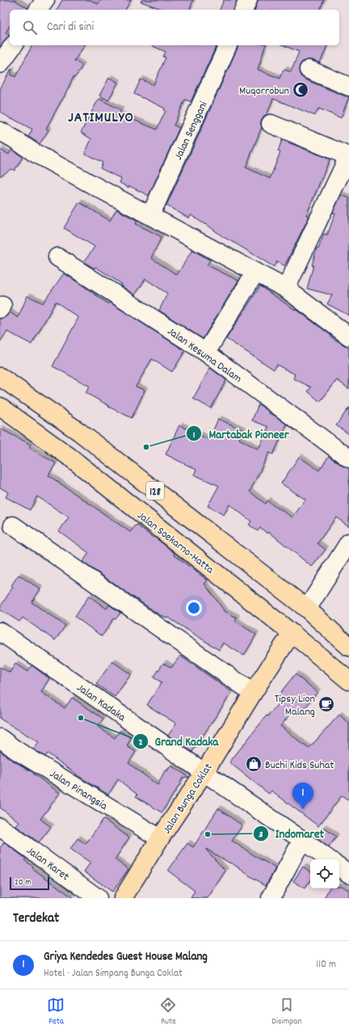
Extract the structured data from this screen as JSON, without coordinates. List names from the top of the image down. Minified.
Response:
{"streets":{"main road":["128","Jalan Soekarno-Hatta","Jalan Bunga Coklat"],"street":["Jalan Senggani","Jalan Kesuma Dalam","Jalan Kadaka","Jalan Pinangsia","Jalan Karet"]},"crossings":[["Jalan Soekarno-Hatta","Jalan Bunga Coklat"],["Jalan Kadaka","Jalan Bunga Coklat"],["Jalan Pinangsia","Jalan Bunga Coklat"]],"districts":["JATIMULYO"],"places":{"mosque":["Muqorrobun"],"other":["Martabak Pioneer","Grand Kadaka","Indomaret"],"cafe":["Tipsy Lion Malang"],"shop":["Buchi Kids Suhat"]},"scale_bar":"20 m","page":{"search":"Cari di sini","pins":"1","scale":"20 m","heading":"Terdekat","list":[{"mark":"1","name":"Griya Kendedes Guest House Malang","note":"Hotel · Jalan Simpang Bunga Coklat","value":"110 m"}],"nav":["Peta","Rute","Disimpan"]}}
